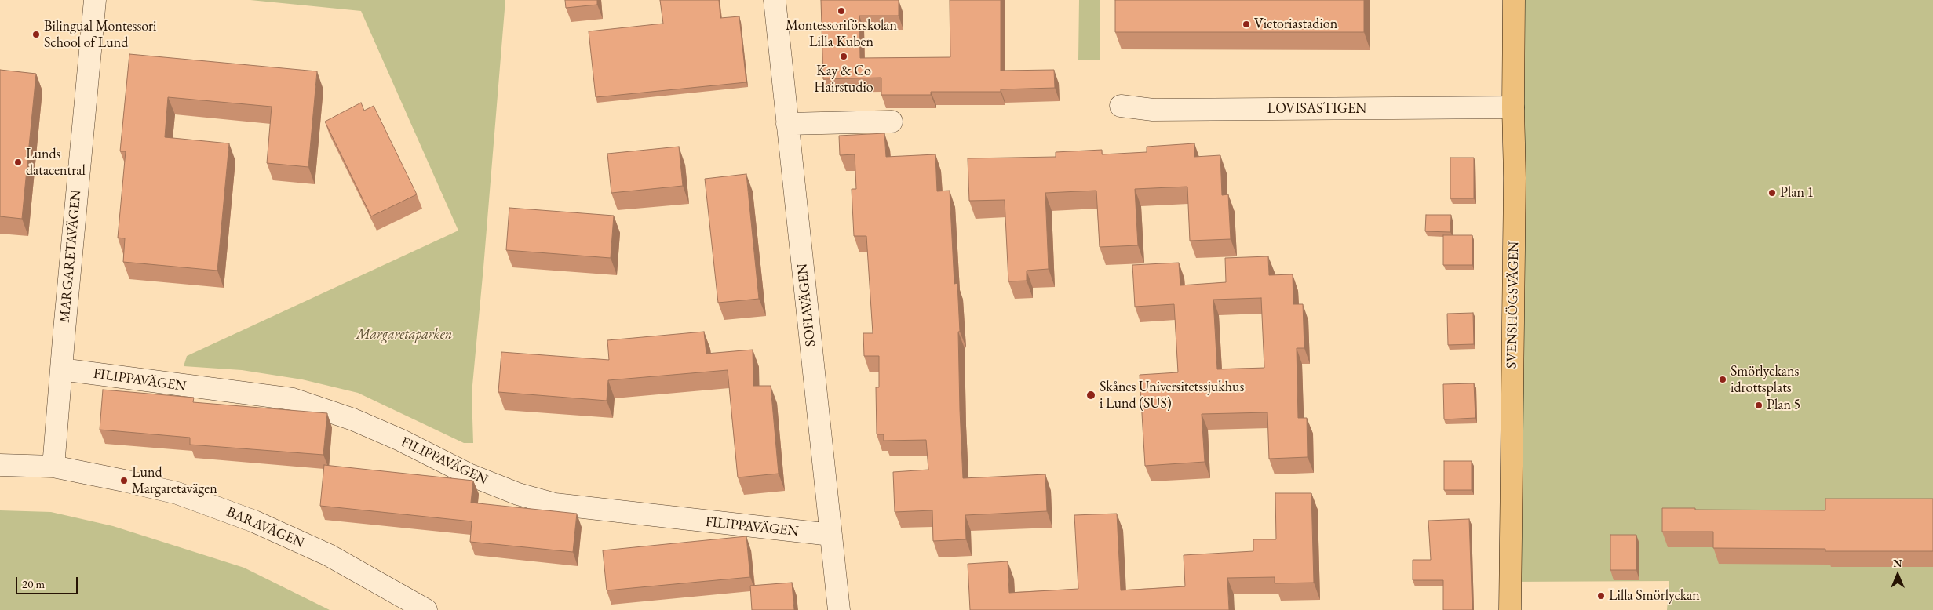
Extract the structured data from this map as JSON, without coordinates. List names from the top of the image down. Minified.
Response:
{"streets":{"main road":["SVENSHÖGSVÄGEN"],"street":["LOVISASTIGEN","MARGARETAVÄGEN","SOFIAVÄGEN","FILIPPAVÄGEN","BARAVÄGEN"]},"crossings":[["LOVISASTIGEN","SVENSHÖGSVÄGEN"],["MARGARETAVÄGEN","FILIPPAVÄGEN"],["MARGARETAVÄGEN","BARAVÄGEN"],["SOFIAVÄGEN","FILIPPAVÄGEN"]],"parks":["Margaretaparken"],"places":["Montessoriförskolan Lilla Kuben","Victoriastadion","Bilingual Montessori School of Lund","Kay & Co Hairstudio","Lunds datacentral","Plan 1","Smörlyckans idrottsplats","Skånes Universitetssjukhus i Lund (SUS)","Plan 5","Lund Margaretavägen","Lilla Smörlyckan"],"scale_bar":"20 m","north":"top"}
